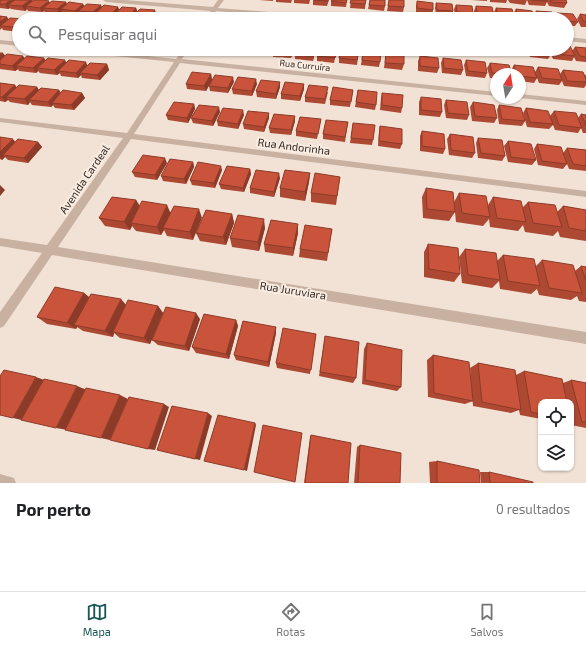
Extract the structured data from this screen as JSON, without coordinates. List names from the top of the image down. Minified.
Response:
{"streets":{"street":["Rua Curruíra","Rua Andorinha","Avenida Cardeal","Rua Juruviara"]},"crossings":[["Rua Curruíra","Avenida Cardeal"],["Rua Andorinha","Avenida Cardeal"],["Avenida Cardeal","Rua Juruviara"]],"north":"top","page":{"search":"Pesquisar aqui","heading":["Por perto","0 resultados"],"nav":["Mapa","Rotas","Salvos"]}}
